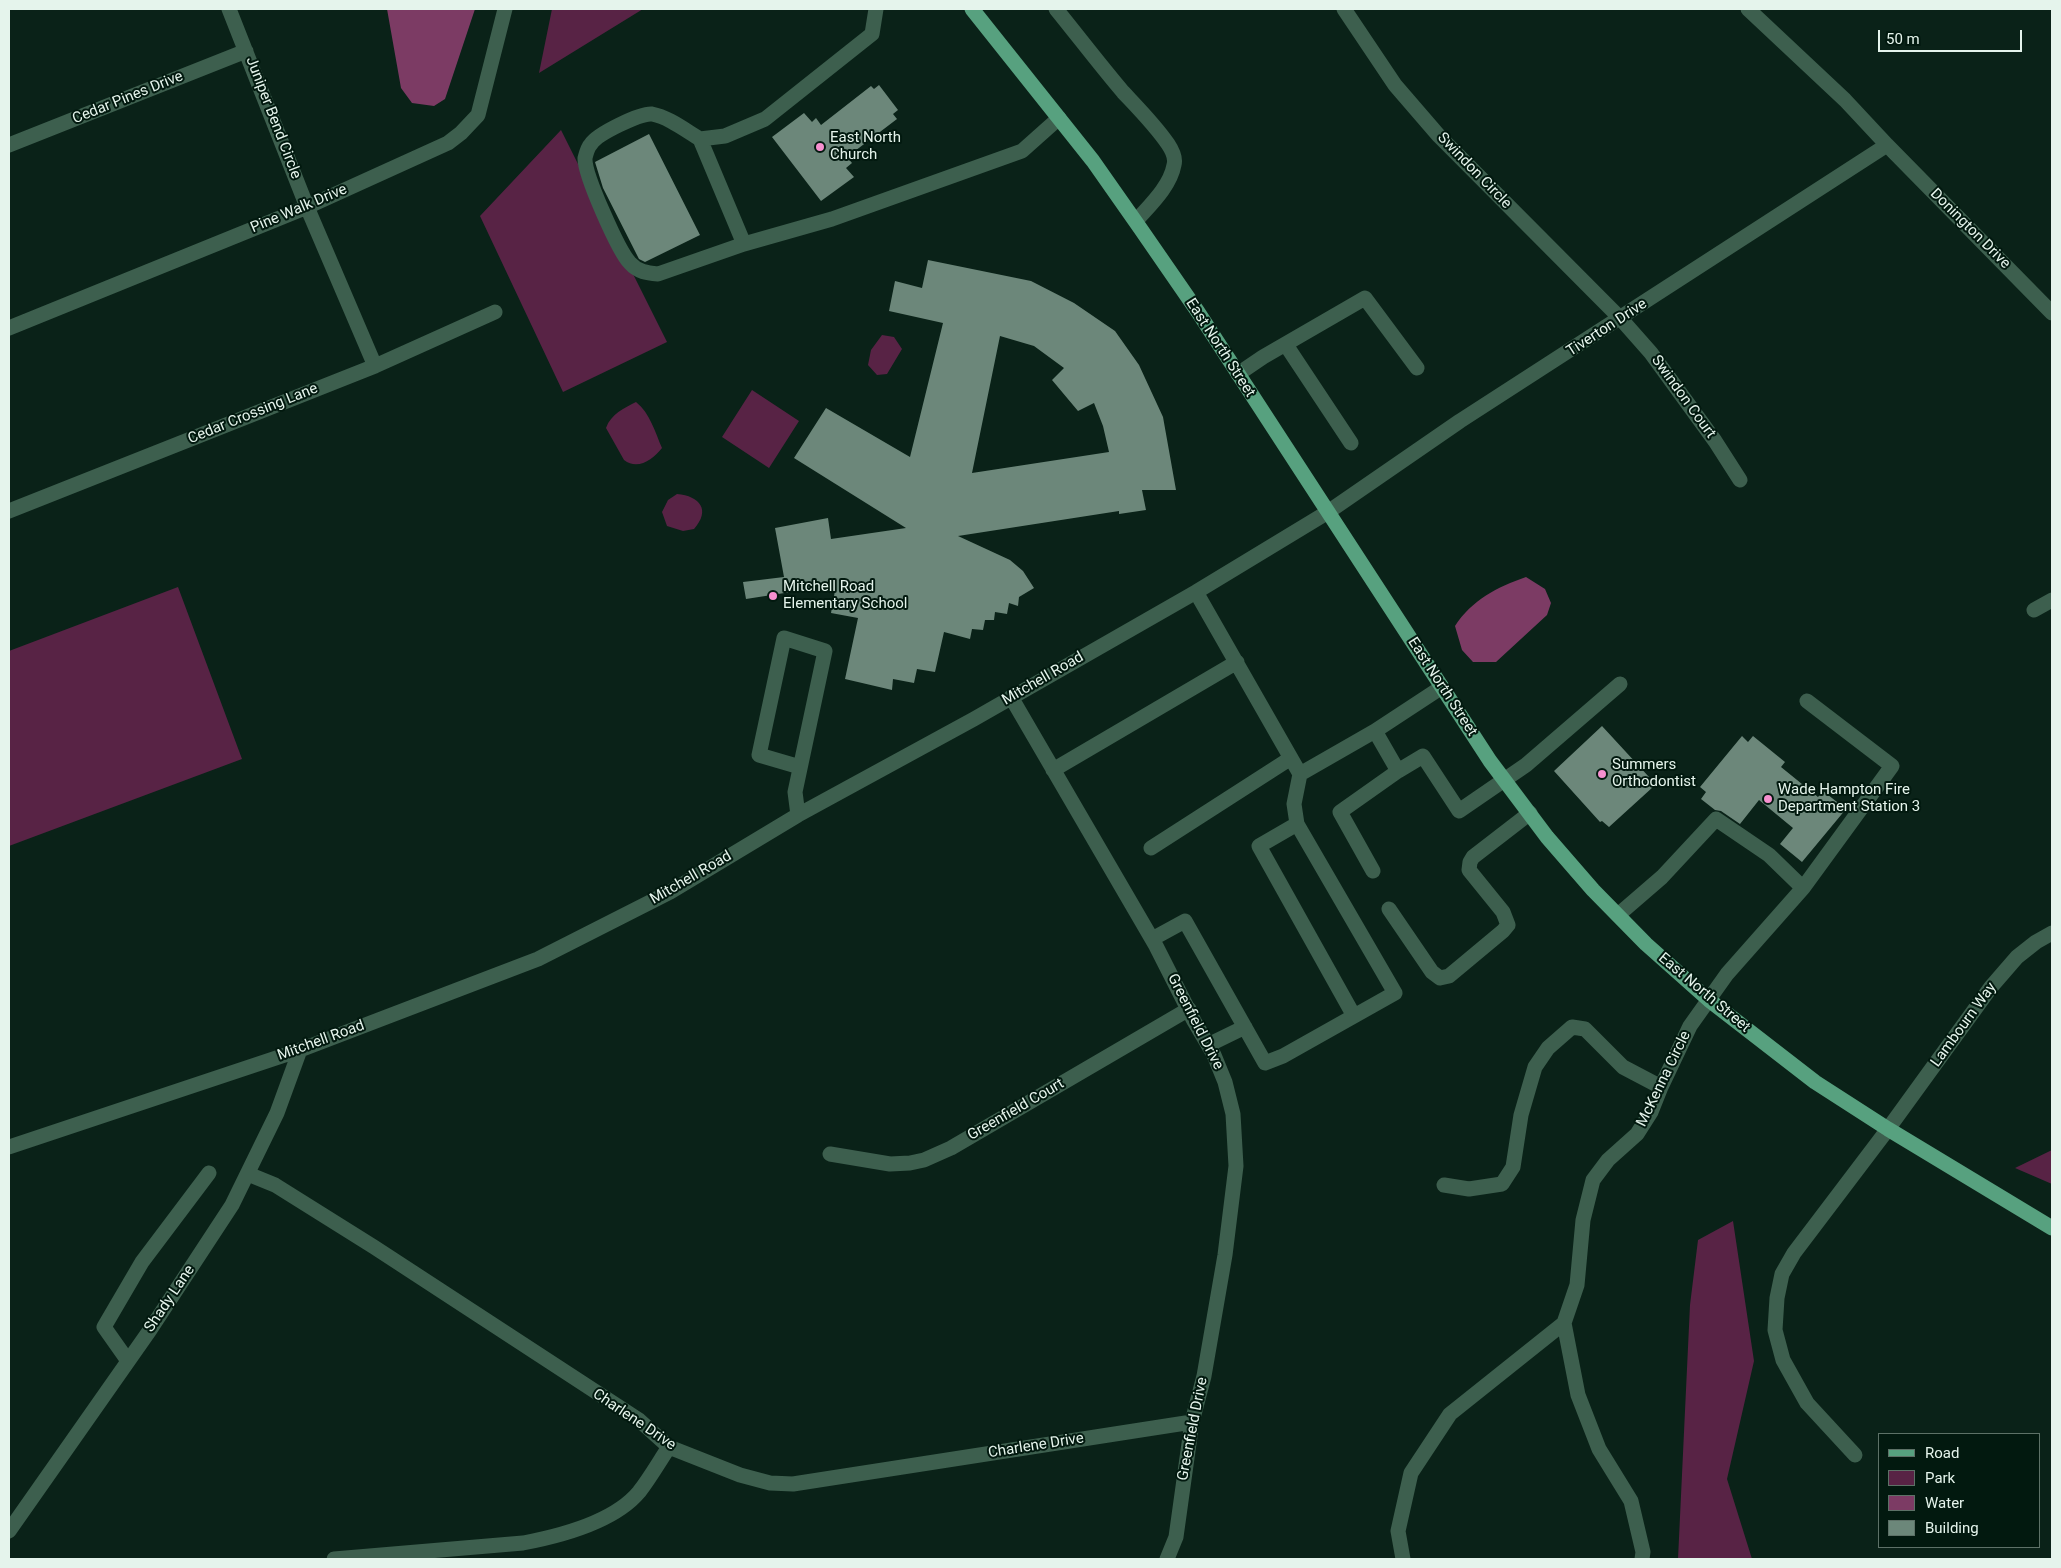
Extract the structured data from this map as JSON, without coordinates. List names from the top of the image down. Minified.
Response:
{"streets":{"main road":["East North Street"],"street":["Cedar Pines Drive","Juniper Bend Circle","Swindon Circle","Pine Walk Drive","Donington Drive","Tiverton Drive","Swindon Court","Cedar Crossing Lane","Mitchell Road","Greenfield Drive","Lambourn Way","McKenna Circle","Greenfield Court","Shady Lane","Charlene Drive"]},"crossings":[["Cedar Pines Drive","Juniper Bend Circle"],["Juniper Bend Circle","Pine Walk Drive"],["Juniper Bend Circle","Cedar Crossing Lane"],["Swindon Circle","Tiverton Drive"],["Swindon Circle","Swindon Court"],["Donington Drive","Tiverton Drive"],["Tiverton Drive","East North Street"],["Tiverton Drive","Swindon Court"],["Tiverton Drive","Mitchell Road"],["East North Street","Mitchell Road"],["East North Street","Lambourn Way"],["East North Street","McKenna Circle"],["Mitchell Road","Greenfield Drive"],["Mitchell Road","Shady Lane"],["Greenfield Drive","Greenfield Court"],["Greenfield Drive","Charlene Drive"],["Shady Lane","Charlene Drive"]],"places":["East North Church","Mitchell Road Elementary School","Summers Orthodontist","Wade Hampton Fire Department Station 3"],"legend":["Road","Park","Water","Building"],"scale_bar":"50 m"}
